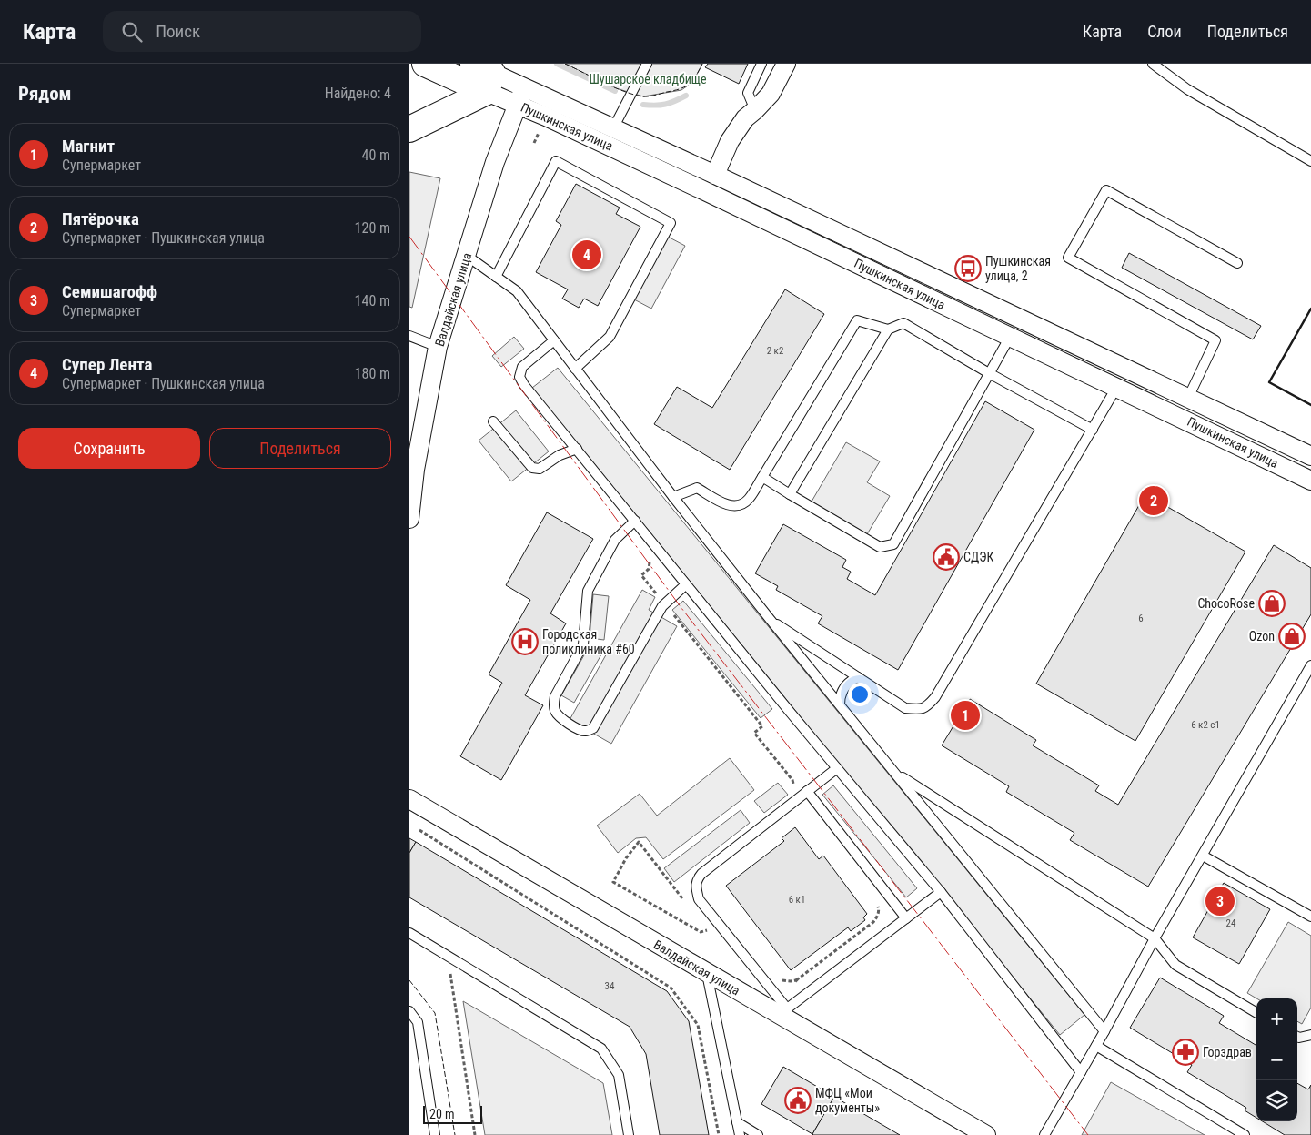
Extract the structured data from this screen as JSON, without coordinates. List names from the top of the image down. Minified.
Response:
{"streets":{"street":["Пушкинская улица","Валдайская улица"]},"crossings":[["Пушкинская улица","Валдайская улица"]],"parks":["Шушарское кладбище"],"places":{"bus stop":["Пушкинская улица, 2"],"public building":["СДЭК","МФЦ «Мои документы»"],"shop":["ChocoRose","Ozon"],"hospital":["Городская поликлиника #60"],"pharmacy":["Горздрав"]},"house_numbers":["2 к2","6","6 к2 с1","6 к1","24","34"],"scale_bar":"20 m","page":{"header":"Карта","search":"Поиск","nav":["Карта","Слои","Поделиться"],"heading":["Рядом","Найдено: 4"],"list":[{"mark":"1","name":"Магнит","note":"Супермаркет","value":"40 m"},{"mark":"2","name":"Пятёрочка","note":"Супермаркет · Пушкинская улица","value":"120 m"},{"mark":"3","name":"Семишагофф","note":"Супермаркет","value":"140 m"},{"mark":"4","name":"Супер Лента","note":"Супермаркет · Пушкинская улица","value":"180 m"}],"pins":["4","2","1","3"],"buttons":["Сохранить","Поделиться"],"map_buttons":["+","−"],"scale":"20 m"}}
